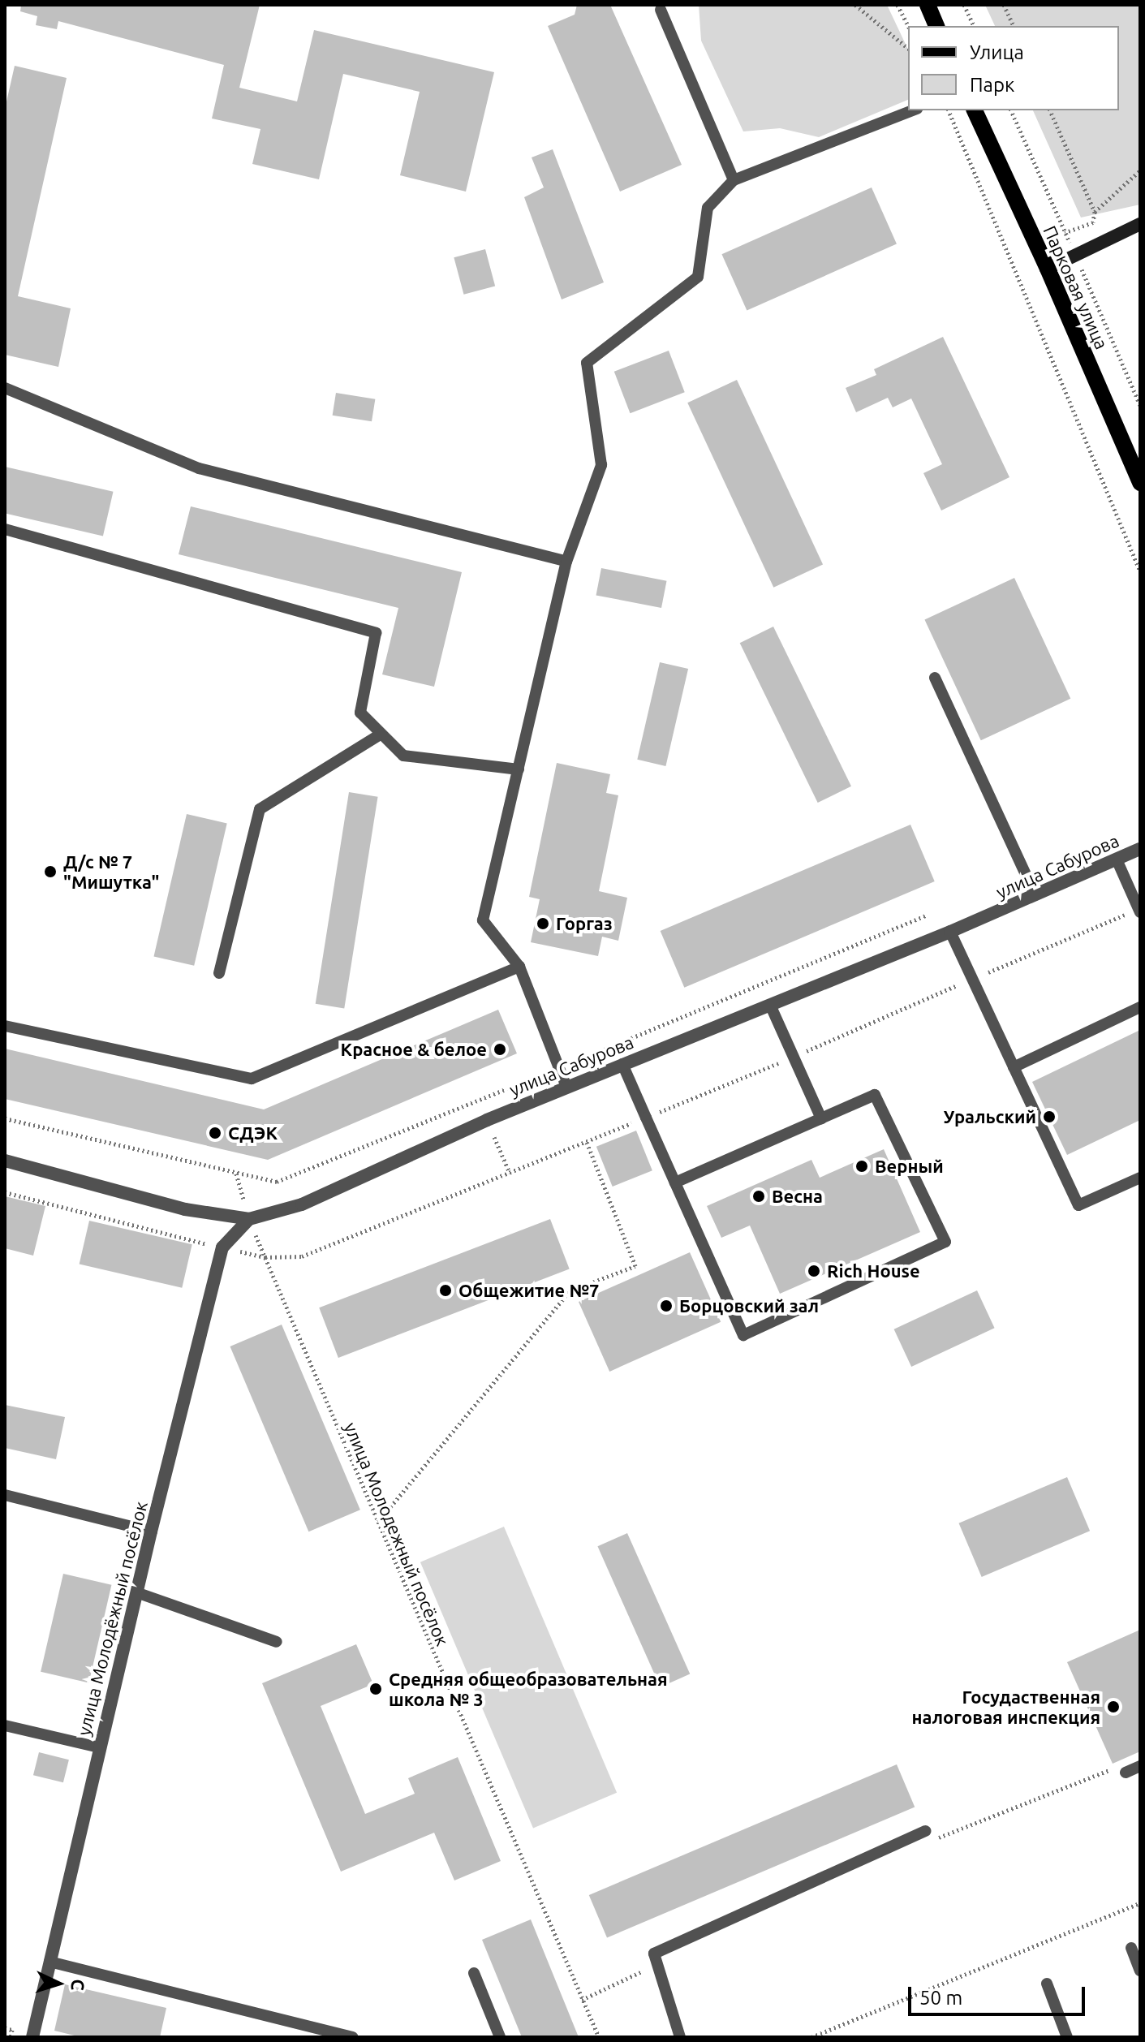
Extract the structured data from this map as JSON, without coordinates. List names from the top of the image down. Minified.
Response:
{"streets":{"main road":["Парковая улица"],"street":["улица Сабурова","улица Молодёжный посёлок"],"path":["улица Молодежный посёлок"]},"crossings":[["улица Сабурова","улица Молодежный посёлок"],["улица Сабурова","улица Молодёжный посёлок"],["улица Молодежный посёлок","улица Молодёжный посёлок"]],"places":["Д/с № 7 \"Мишутка\"","Горгаз","Красное & белое","Уральский","СДЭК","Верный","Весна","Rich House","Общежитие №7","Борцовский зал","Средняя общеобразовательная школа № 3","Госудаственная налоговая инспекция"],"legend":["Улица","Парк"],"scale_bar":"50 m","north":"right"}
